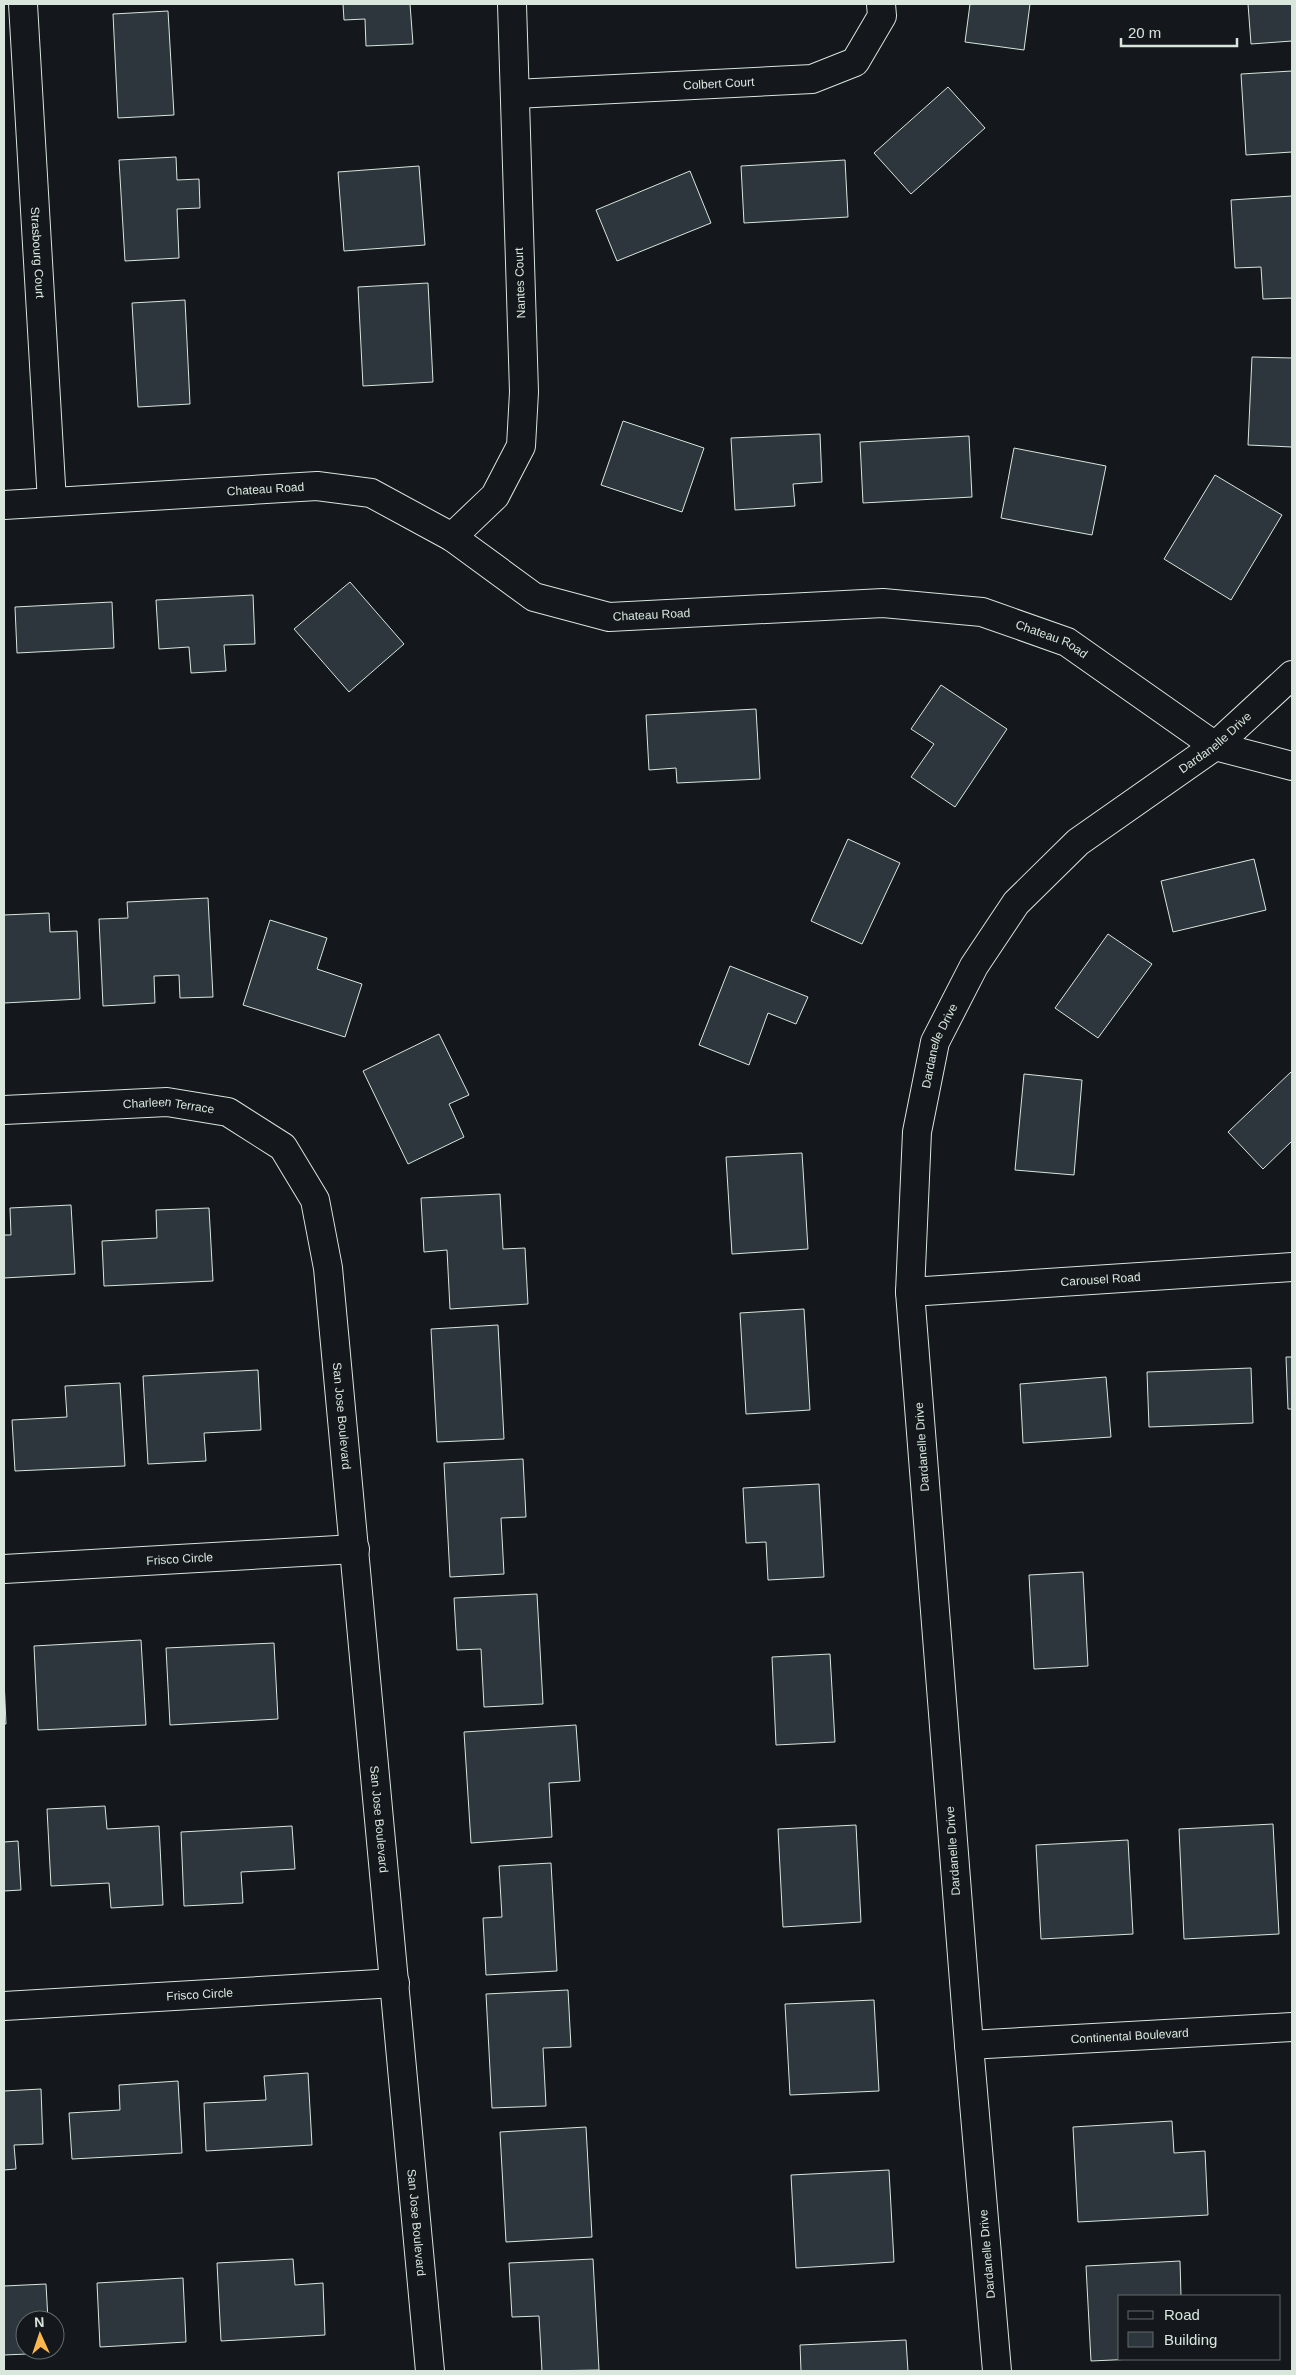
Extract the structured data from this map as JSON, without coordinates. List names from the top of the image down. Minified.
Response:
{"streets":{"street":["Colbert Court","Strasbourg Court","Nantes Court","Chateau Road","Dardanelle Drive","Charleen Terrace","Carousel Road","San Jose Boulevard","Frisco Circle","Continental Boulevard"]},"crossings":[["Colbert Court","Nantes Court"],["Strasbourg Court","Chateau Road"],["Nantes Court","Chateau Road"],["Chateau Road","Dardanelle Drive"],["Dardanelle Drive","Carousel Road"],["Dardanelle Drive","Continental Boulevard"],["Charleen Terrace","San Jose Boulevard"],["San Jose Boulevard","Frisco Circle"]],"legend":["Road","Building"],"scale_bar":"20 m","north":"top"}
